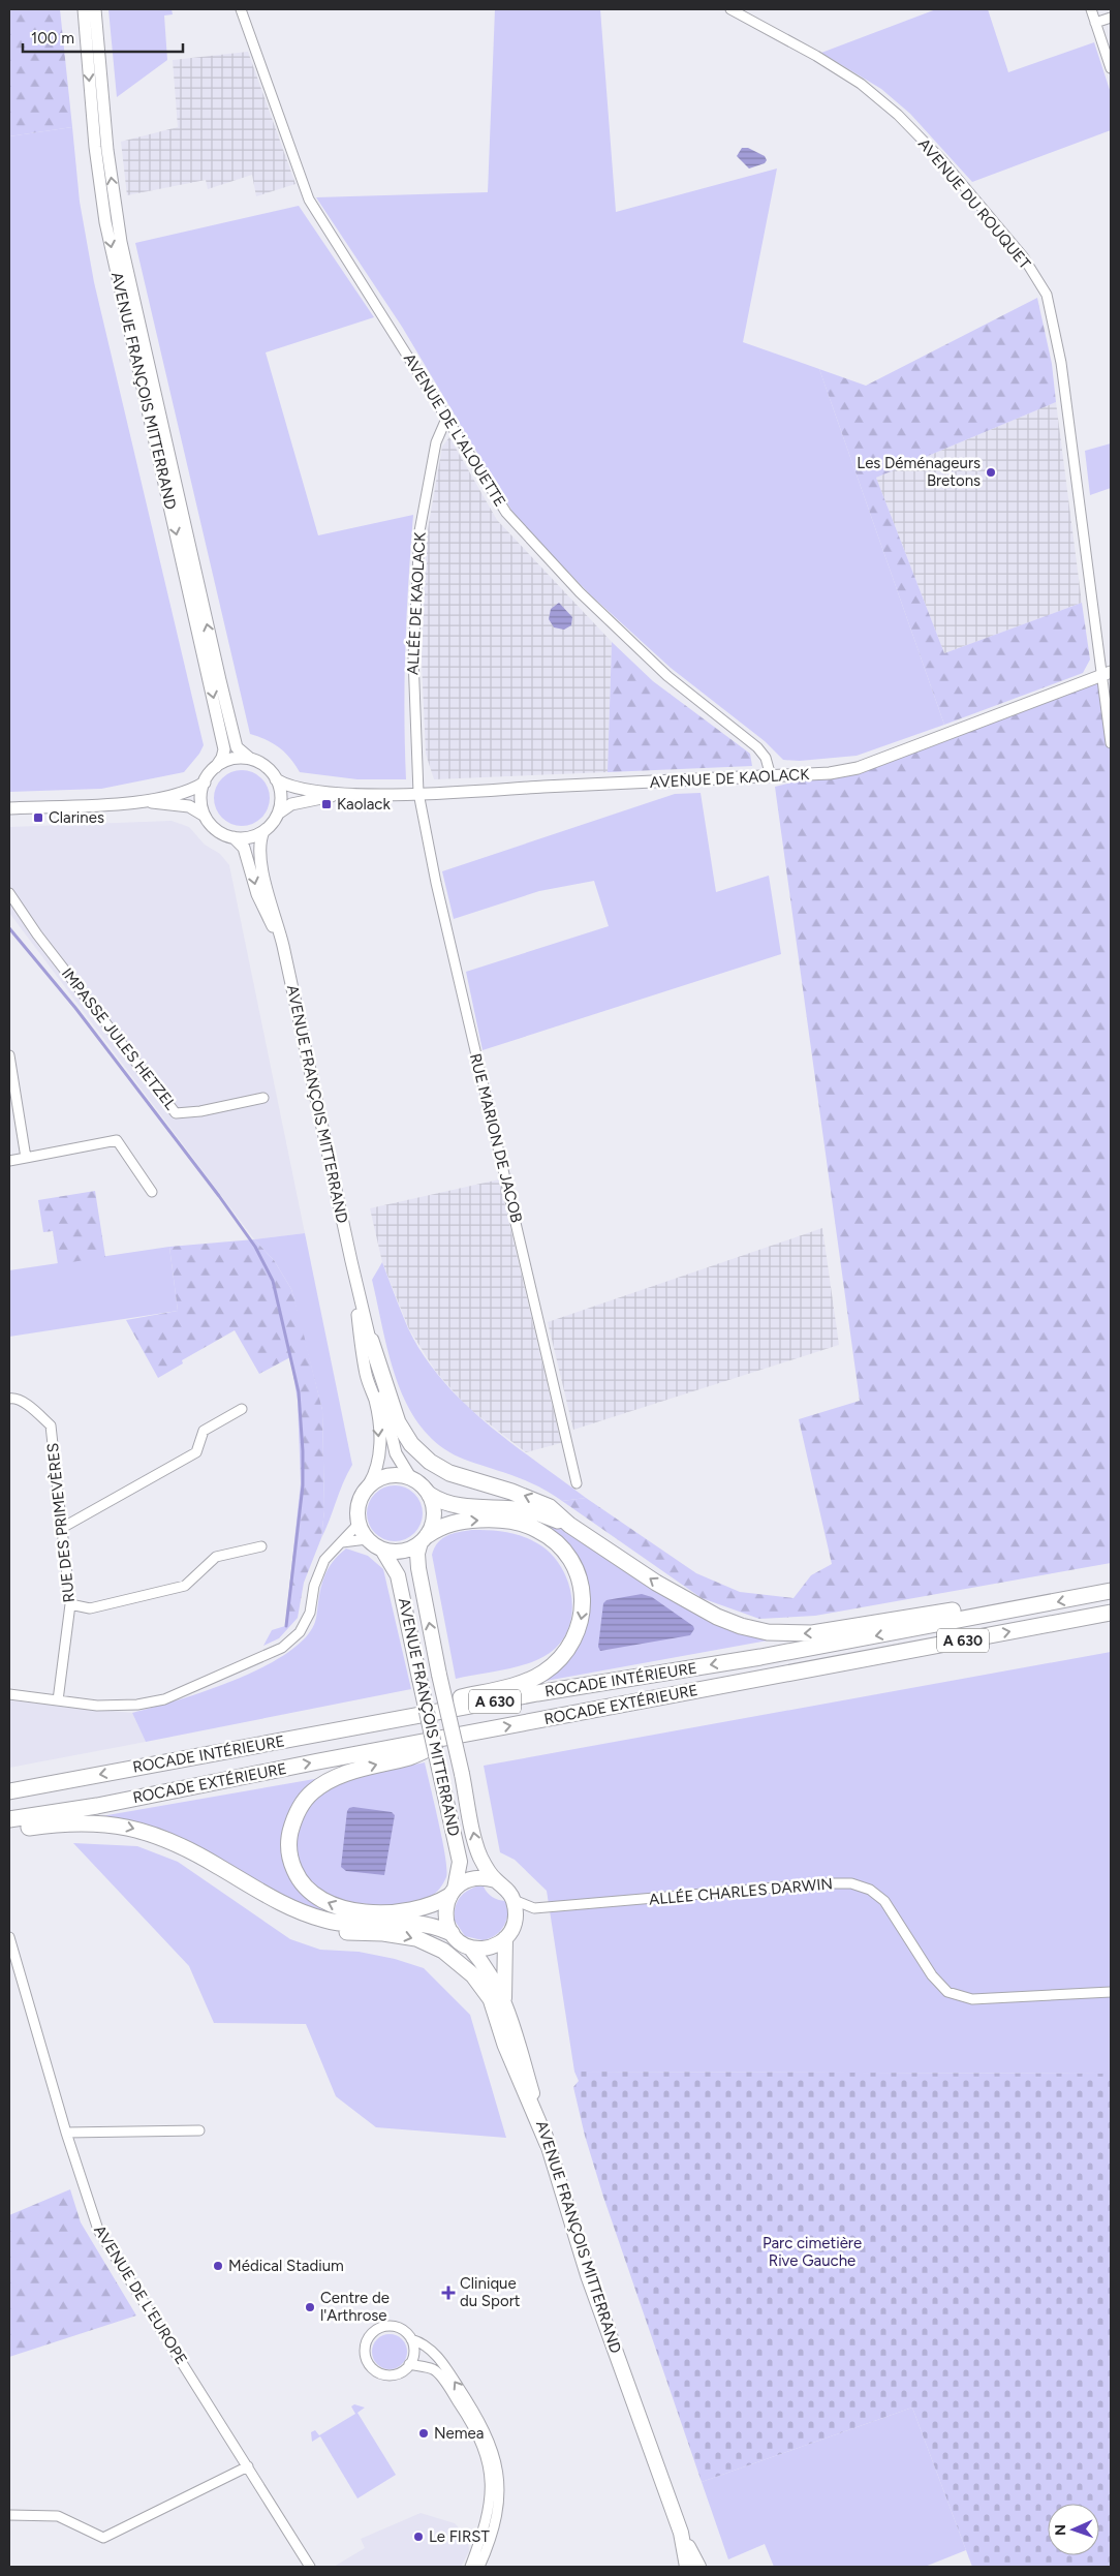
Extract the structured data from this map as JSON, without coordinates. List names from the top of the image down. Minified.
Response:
{"streets":{"highway":["A 630","ROCADE INTÉRIEURE","ROCADE EXTÉRIEURE"],"main road":["AVENUE FRANÇOIS MITTERRAND","AVENUE DE KAOLACK"],"street":["AVENUE DU ROUQUET","AVENUE DE L'ALOUETTE","ALLÉE DE KAOLACK","IMPASSE JULES HETZEL","RUE MARION DE JACOB","RUE DES PRIMEVÈRES","ALLÉE CHARLES DARWIN","AVENUE DE L'EUROPE"]},"crossings":[["AVENUE DU ROUQUET","AVENUE DE KAOLACK"],["AVENUE FRANÇOIS MITTERRAND","AVENUE DE KAOLACK"],["AVENUE FRANÇOIS MITTERRAND","ALLÉE CHARLES DARWIN"],["AVENUE DE L'ALOUETTE","ALLÉE DE KAOLACK"],["AVENUE DE L'ALOUETTE","AVENUE DE KAOLACK"],["ALLÉE DE KAOLACK","AVENUE DE KAOLACK"],["ALLÉE DE KAOLACK","RUE MARION DE JACOB"],["AVENUE DE KAOLACK","RUE MARION DE JACOB"]],"one_way":["ROCADE INTÉRIEURE","ROCADE EXTÉRIEURE"],"parks":["Parc cimetière Rive Gauche"],"places":{"other":["Les Déménageurs Bretons","Médical Stadium","Centre de l'Arthrose","Nemea","Le FIRST"],"transit":["Kaolack","Clarines"],"health":["Clinique du Sport"]},"scale_bar":"100 m","north":"left"}
